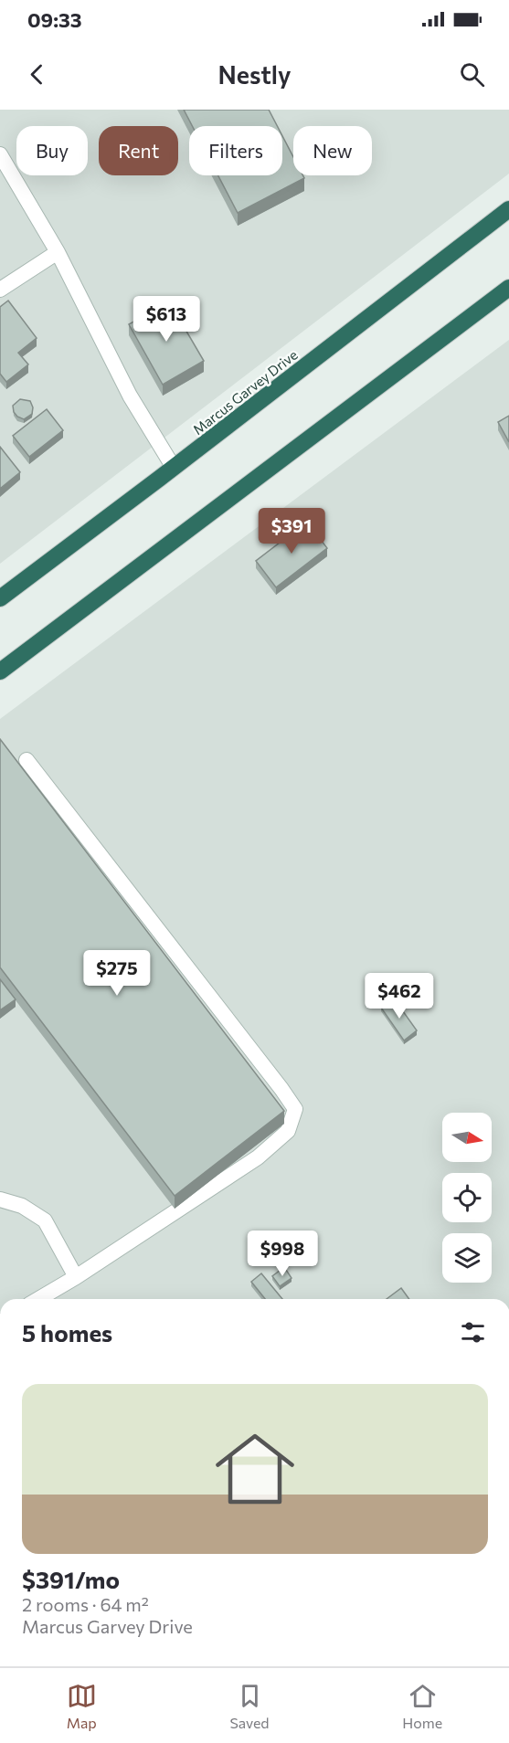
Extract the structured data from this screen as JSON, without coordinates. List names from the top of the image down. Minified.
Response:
{"streets":{"highway":["Marcus Garvey Drive"]},"north":"right","page":{"status":"09:33","header":"Nestly","chip":["Buy","Rent","Filters","New"],"price":["$613","$391","$275","$462","$998"],"heading":"5 homes","list":[{"name":"$391/mo","note":"2 rooms · 64 m² · Marcus Garvey Drive"}],"tabs":["Map","Saved","Home"]}}
